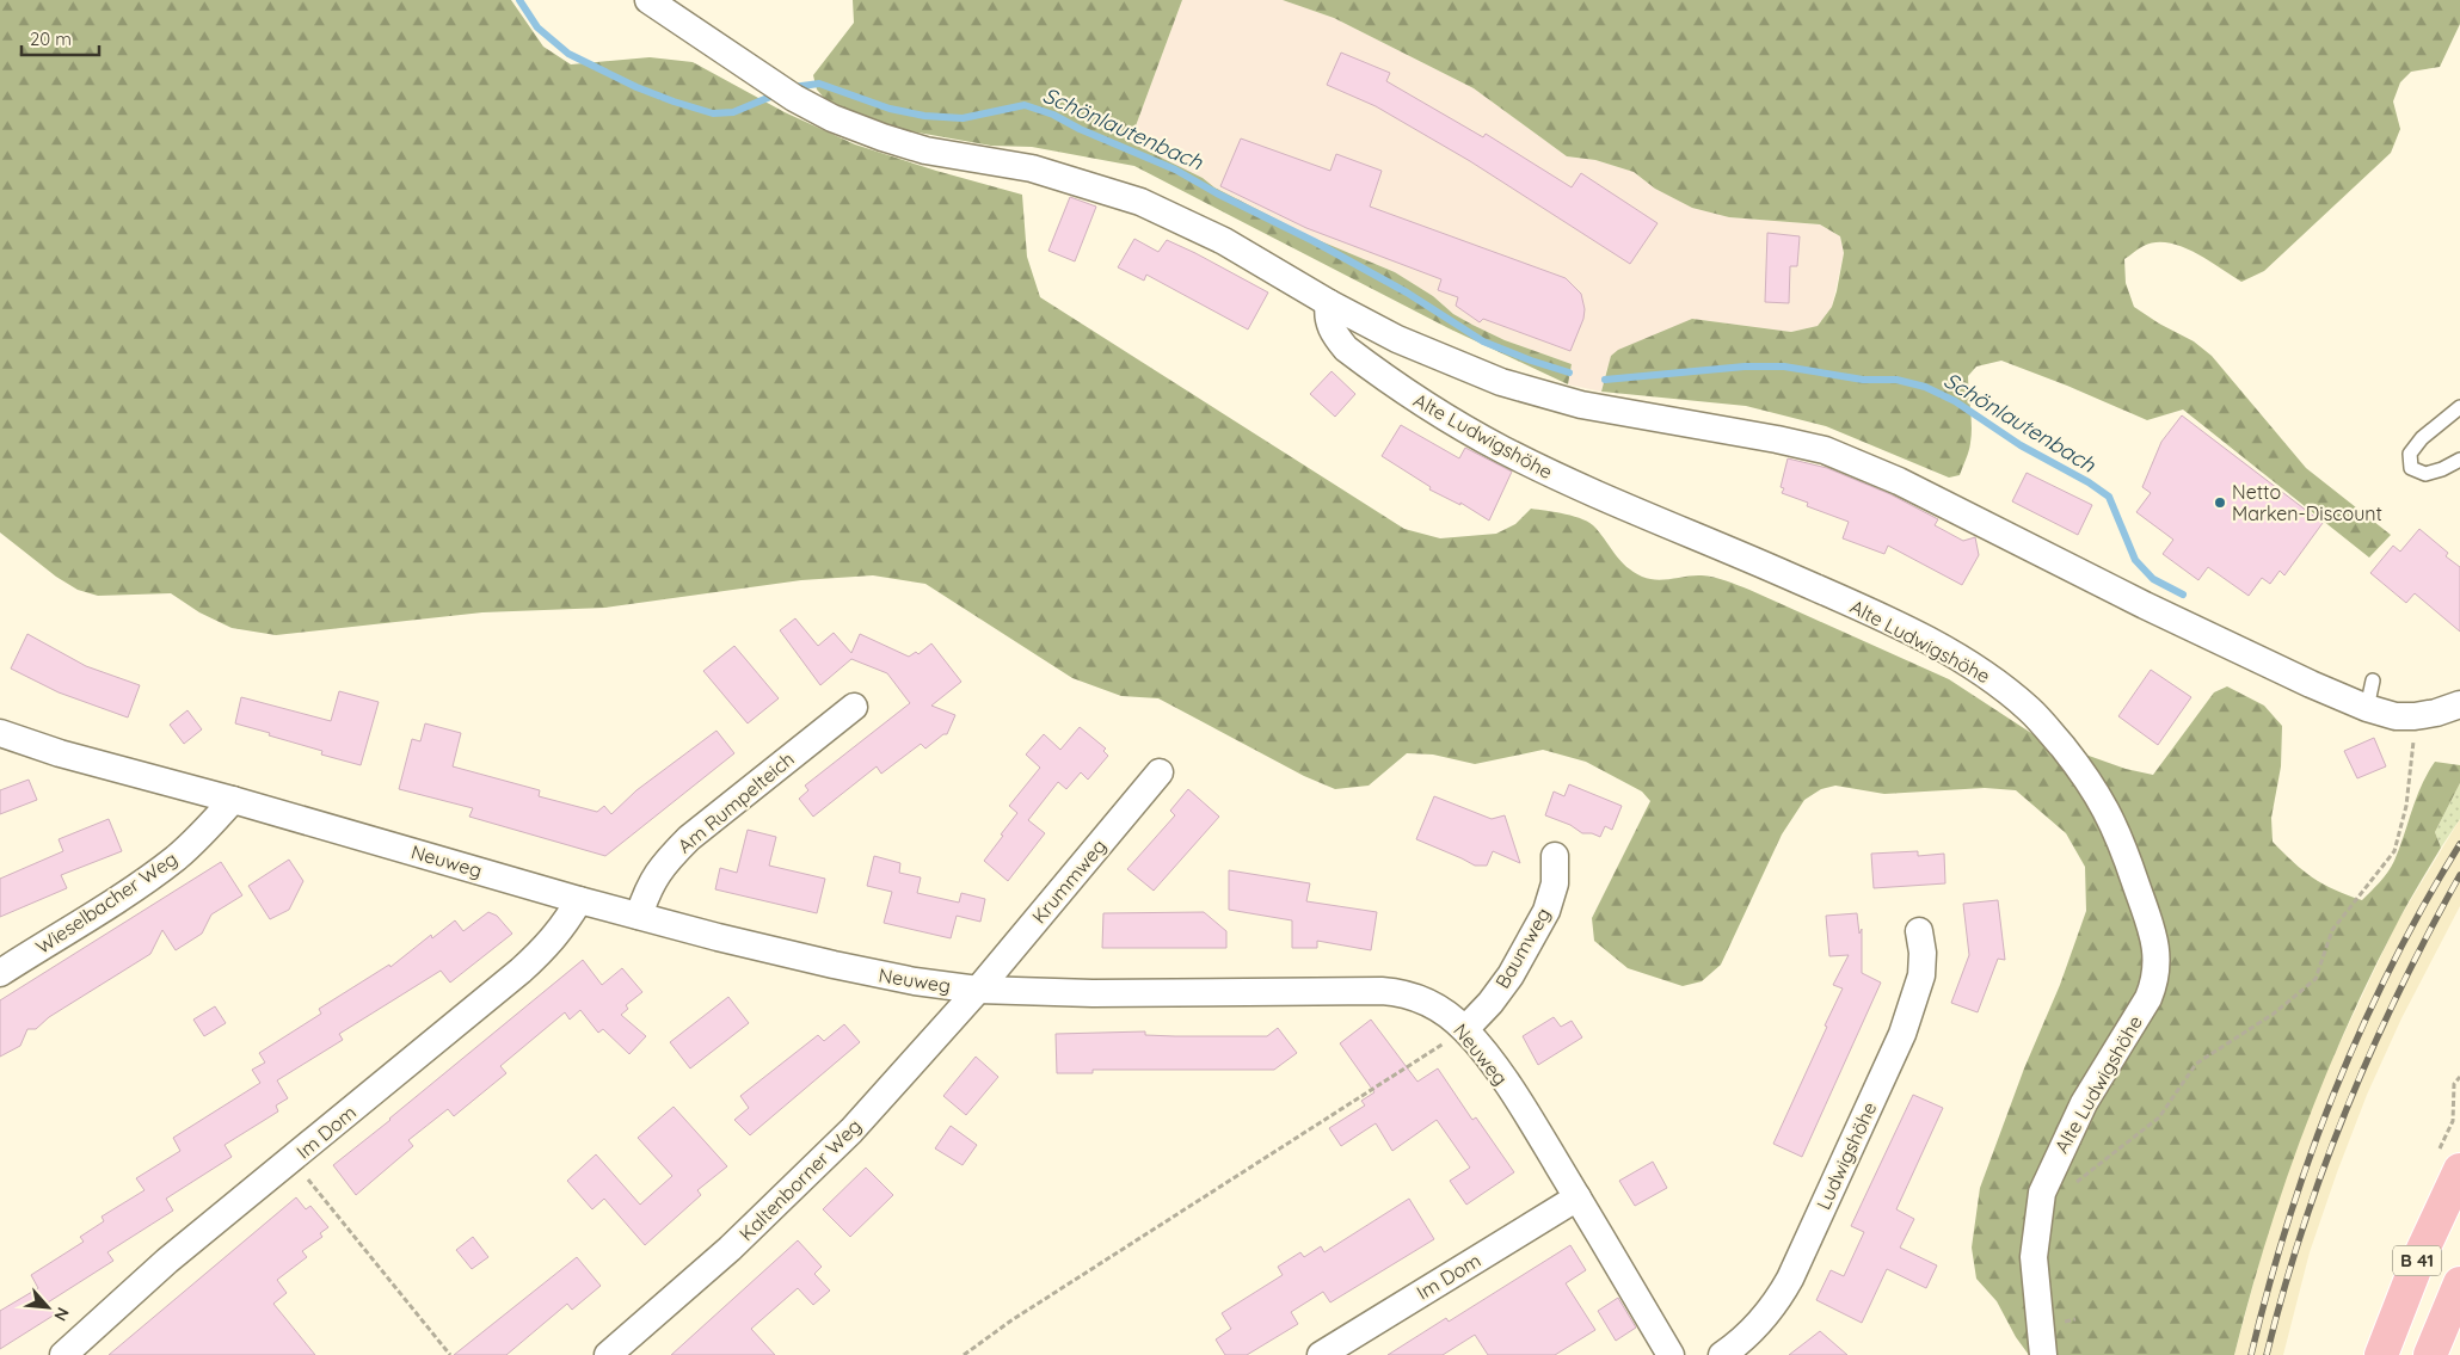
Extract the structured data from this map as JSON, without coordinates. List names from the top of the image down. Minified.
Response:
{"streets":{"main road":["B 41"],"street":["Alte Ludwigshöhe","Am Rumpelteich","Neuweg","Krummweg","Wieselbacher Weg","Baumweg","Im Dom","Ludwigshöhe","Kaltenborner Weg"]},"crossings":[["Am Rumpelteich","Neuweg"],["Neuweg","Krummweg"],["Neuweg","Wieselbacher Weg"],["Neuweg","Baumweg"],["Neuweg","Im Dom"],["Neuweg","Kaltenborner Weg"],["Krummweg","Kaltenborner Weg"]],"water":["Schönlautenbach"],"places":["Netto Marken-Discount"],"scale_bar":"20 m","north":"bottom right"}
